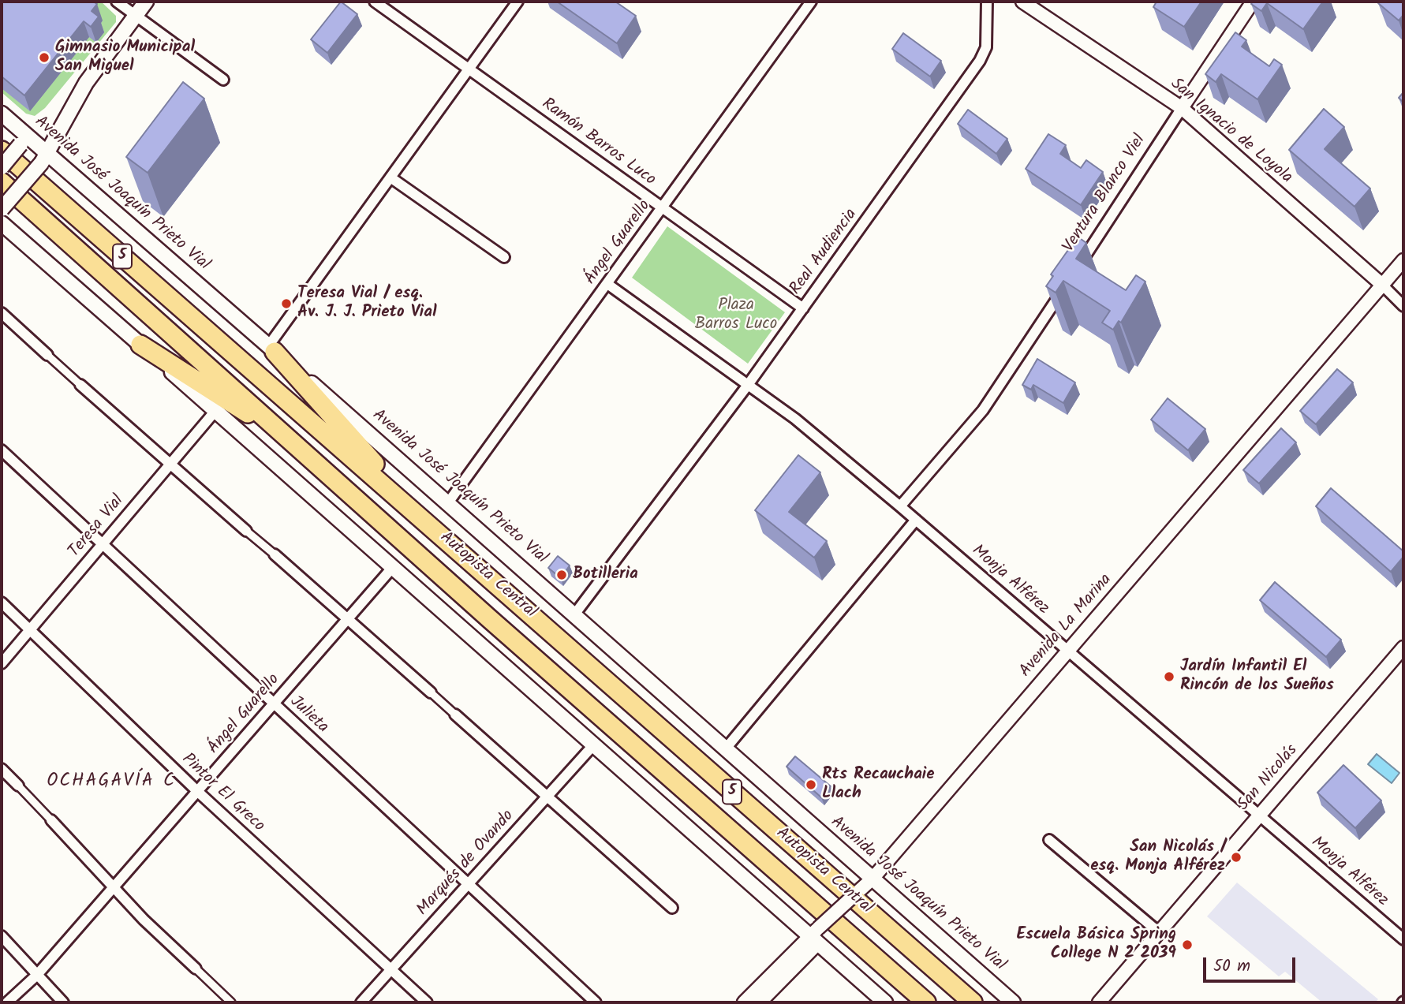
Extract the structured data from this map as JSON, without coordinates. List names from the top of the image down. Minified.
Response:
{"streets":{"highway":["5","Autopista Central"],"main road":["Avenida José Joaquín Prieto Vial"],"street":["San Ignacio de Loyola","Ramón Barros Luco","Ventura Blanco Viel","Ángel Guarello","Real Audiencia","Teresa Vial","Monja Alférez","Avenida La Marina","Julieta","San Nicolás","Pintor El Greco","Marqués de Ovando"]},"crossings":[["San Ignacio de Loyola","Ventura Blanco Viel"],["San Ignacio de Loyola","Avenida La Marina"],["Ramón Barros Luco","Ángel Guarello"],["Ramón Barros Luco","Real Audiencia"],["Avenida José Joaquín Prieto Vial","Ángel Guarello"],["Avenida José Joaquín Prieto Vial","Real Audiencia"],["Avenida José Joaquín Prieto Vial","Avenida La Marina"],["Ventura Blanco Viel","Monja Alférez"],["Ángel Guarello","Monja Alférez"],["Ángel Guarello","Julieta"],["Ángel Guarello","Pintor El Greco"],["Real Audiencia","Monja Alférez"],["Teresa Vial","Julieta"],["Teresa Vial","Pintor El Greco"],["Monja Alférez","Avenida La Marina"],["Monja Alférez","San Nicolás"],["Julieta","Marqués de Ovando"],["Pintor El Greco","Marqués de Ovando"]],"districts":["OCHAGAVÍA C"],"parks":["Plaza Barros Luco"],"places":["Gimnasio Municipal San Miguel","Teresa Vial / esq. Av. J. J. Prieto Vial","Botilleria","Jardín Infantil El Rincón de los Sueños","Rts Recauchaie Llach","San Nicolás / esq. Monja Alférez","Escuela Básica Spring College N 2 2039"],"scale_bar":"50 m"}
